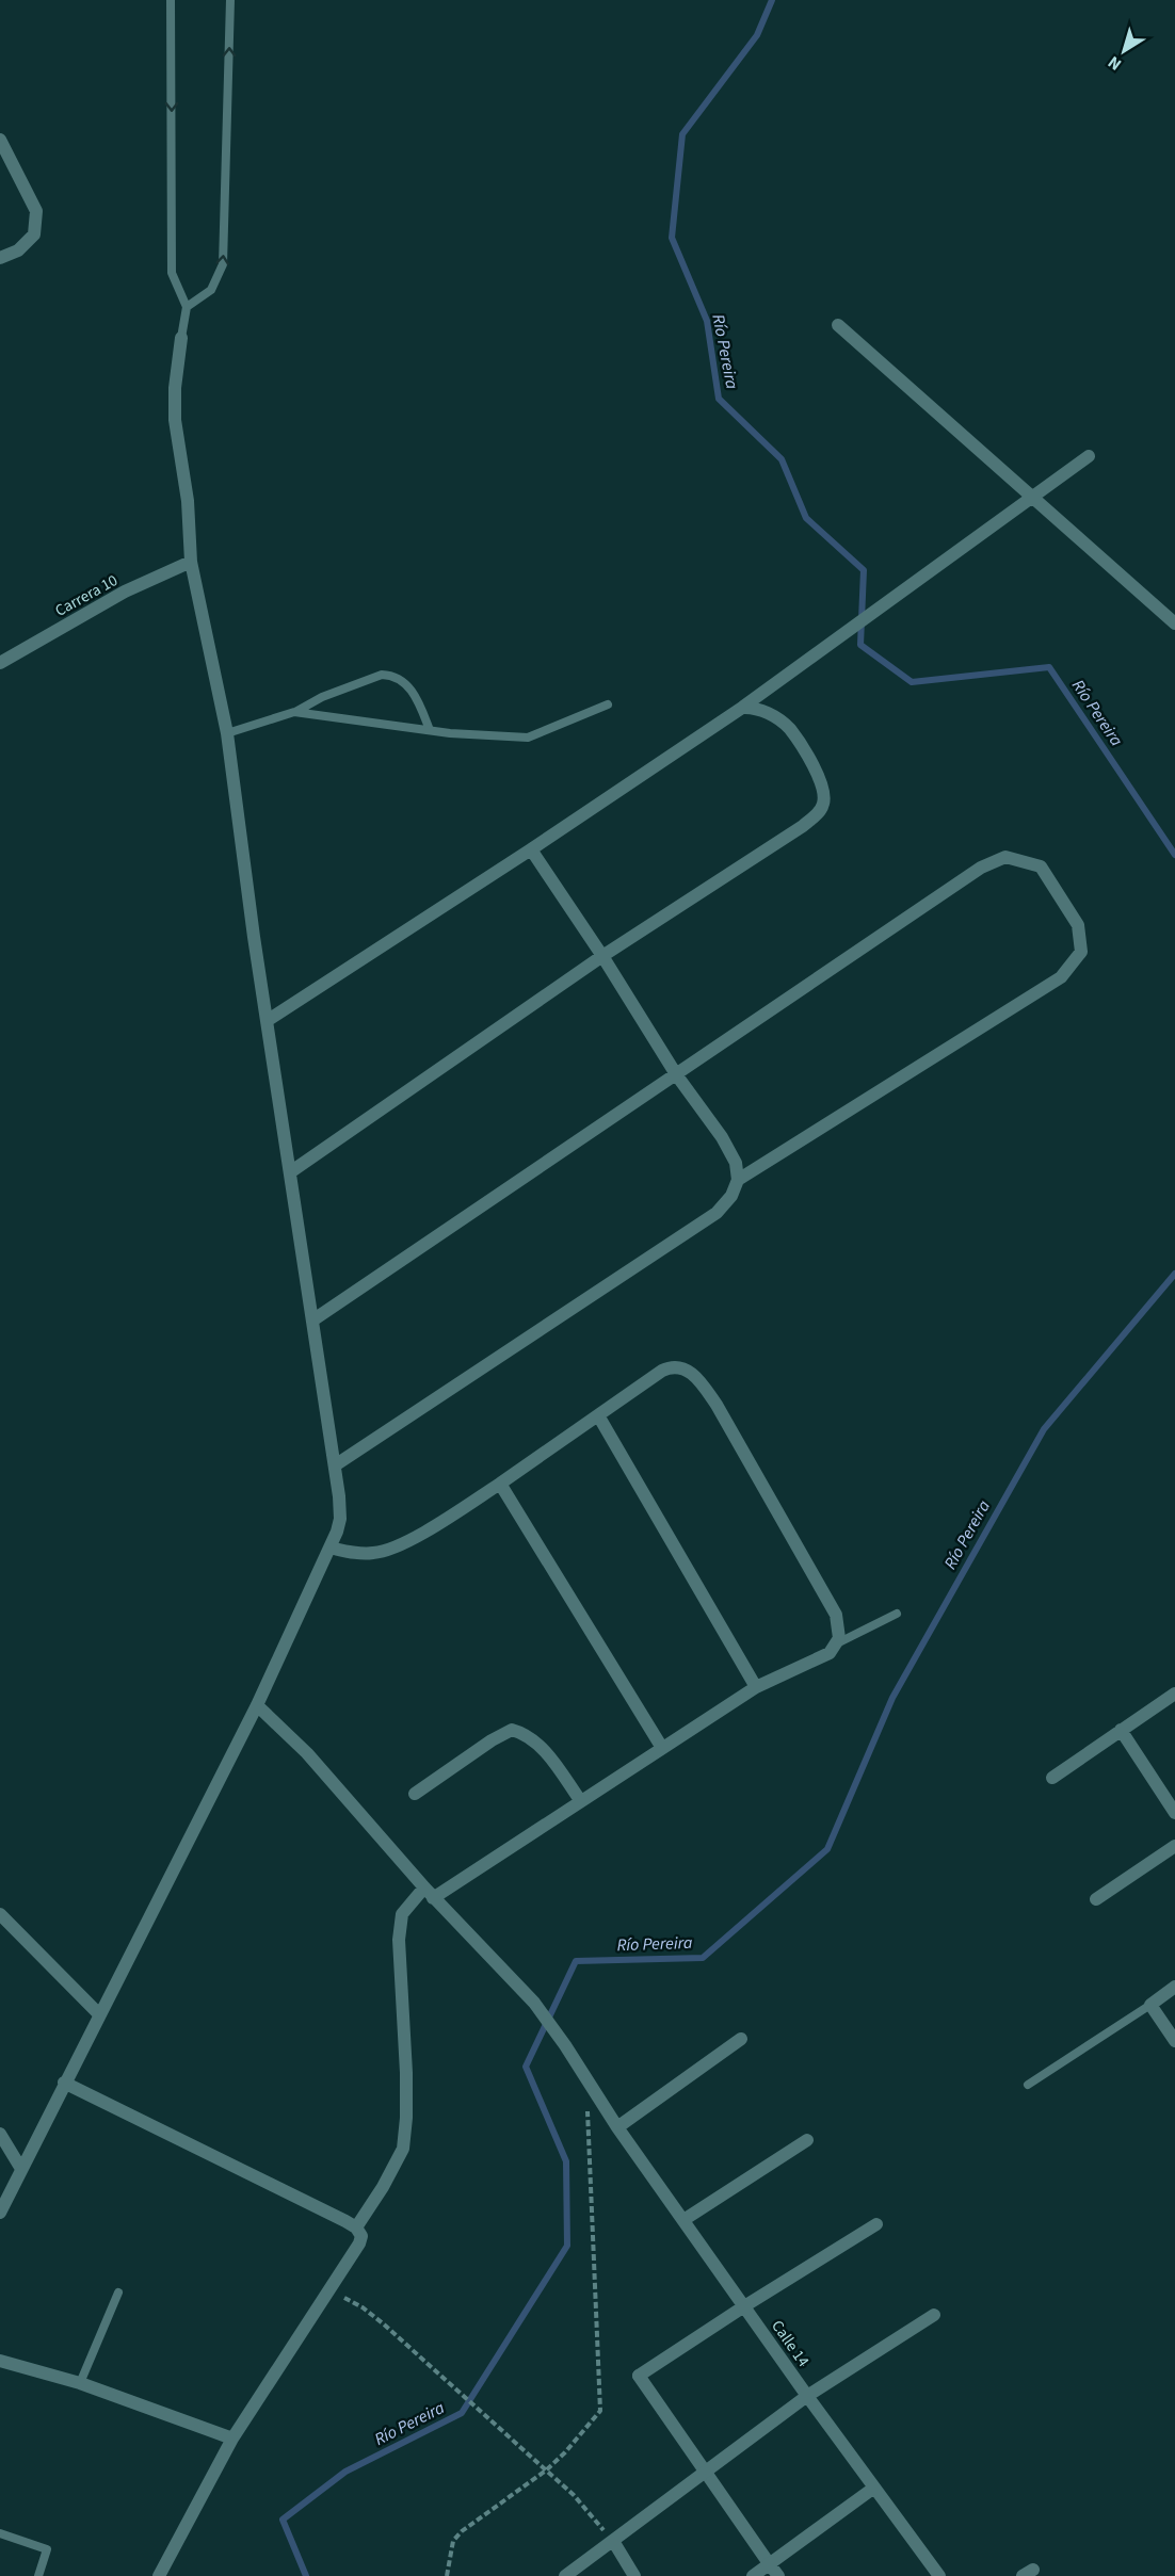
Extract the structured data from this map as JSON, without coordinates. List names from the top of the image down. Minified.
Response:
{"streets":{"street":["Carrera 10","Calle 14"]},"water":["Río Pereira"],"north":"bottom left"}
